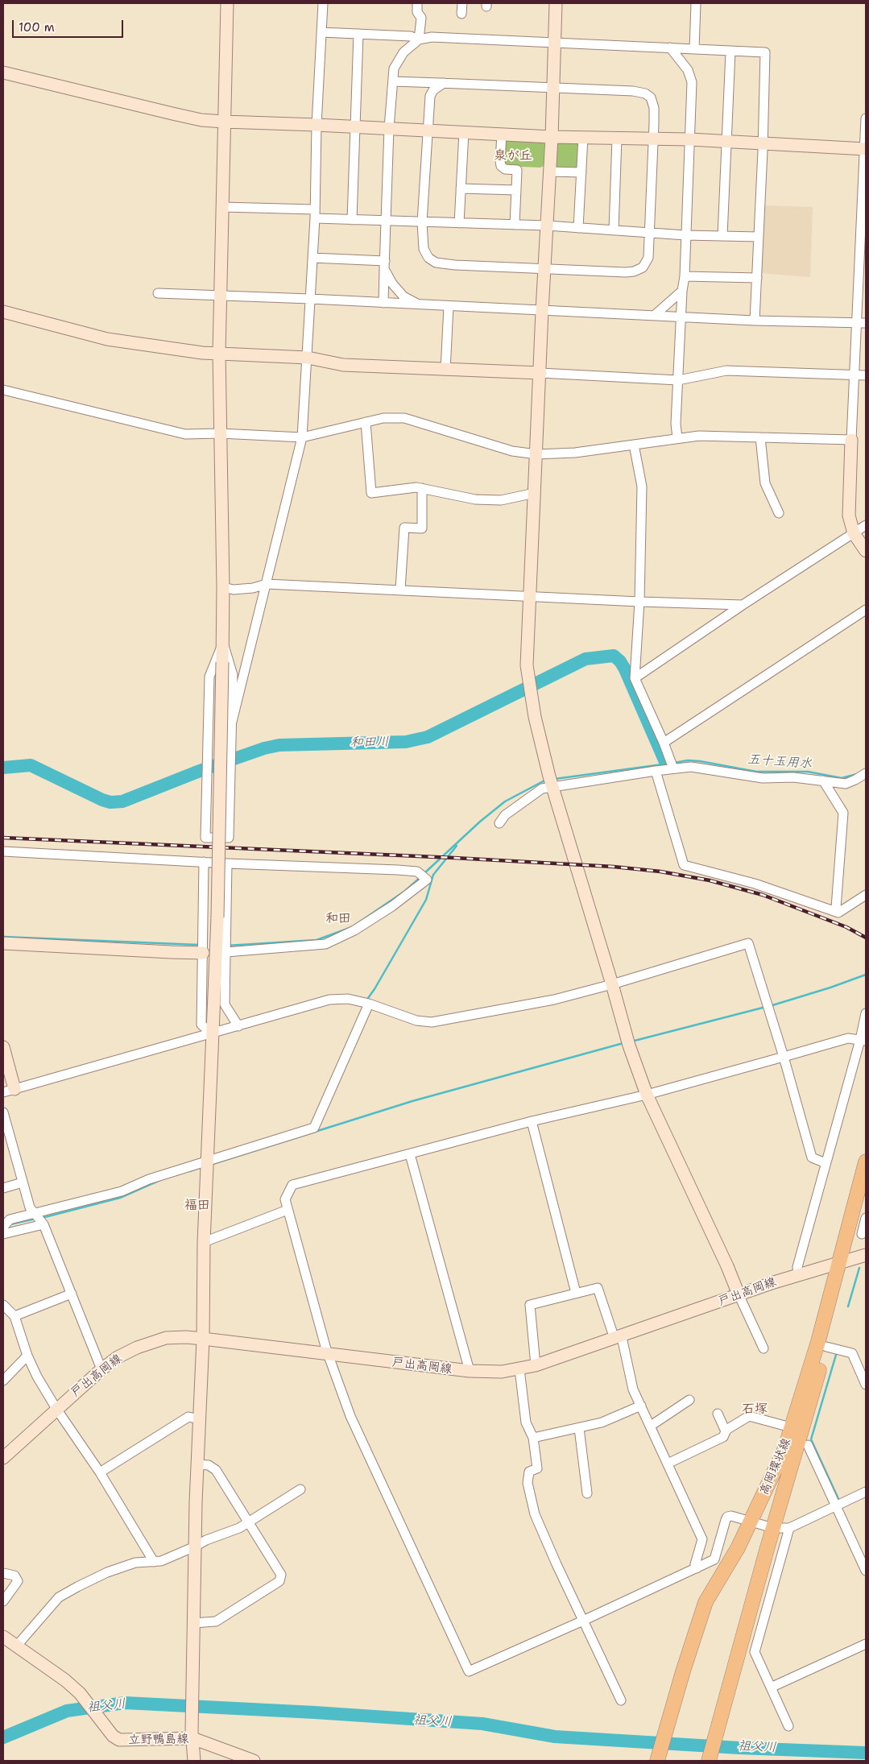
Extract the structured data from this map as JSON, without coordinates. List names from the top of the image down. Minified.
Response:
{"streets":{"main road":["高岡環状線"],"street":["戸出高岡線","立野鴨島線"]},"crossings":[["戸出高岡線","高岡環状線"]],"districts":["泉が丘","和田","福田","石塚"],"water":["和田川","五十玉用水","祖父川"],"scale_bar":"100 m"}
